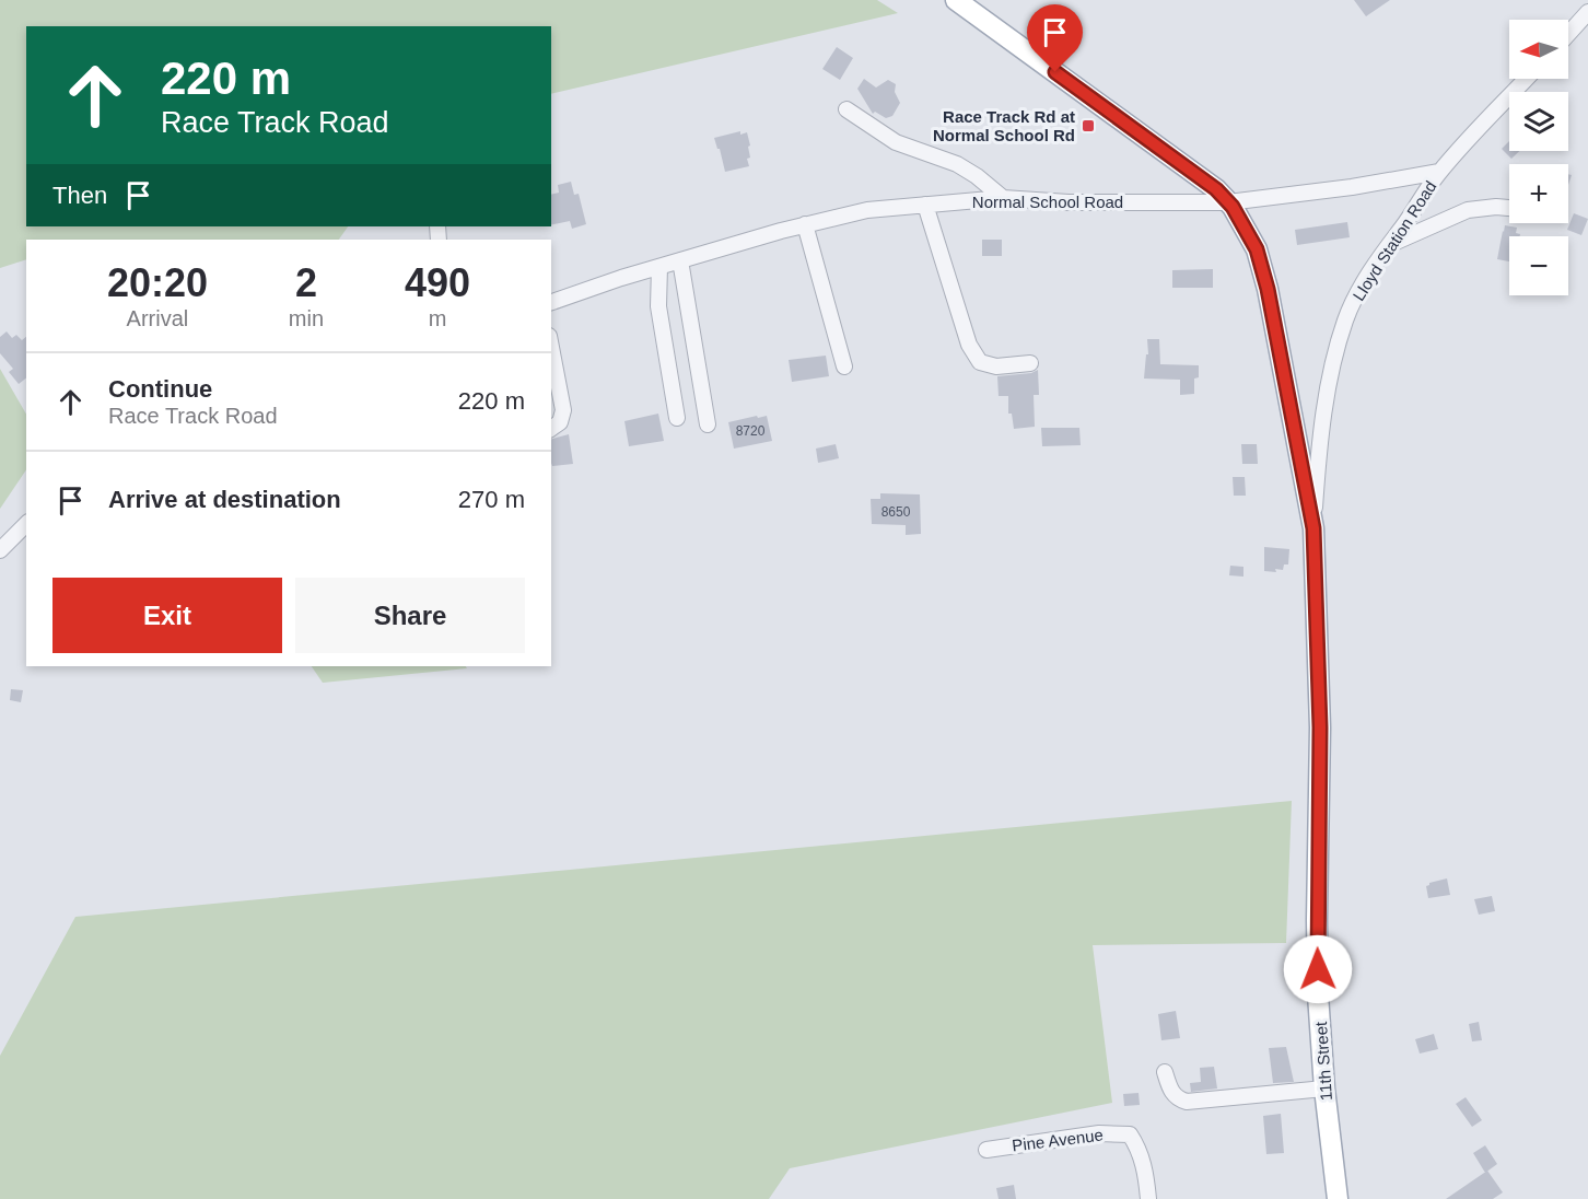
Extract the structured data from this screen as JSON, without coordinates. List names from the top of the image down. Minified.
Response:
{"streets":{"main road":["11th Street"],"street":["Normal School Road","Lloyd Station Road","Pine Avenue"]},"crossings":[["Normal School Road","Lloyd Station Road"],["Normal School Road","11th Street"],["Lloyd Station Road","11th Street"]],"places":{"transit":["Race Track Rd at Normal School Rd"]},"house_numbers":["8720","8650"],"north":"left","page":{"map_buttons":["+","−"],"turn":["220 m","Race Track Road"],"then":"Then","eta":["20:20","Arrival","2","min","490","m"],"list":[{"name":"Continue","note":"Race Track Road","value":"220 m"},{"name":"Arrive at destination","value":"270 m"}],"buttons":["Exit","Share"]}}
